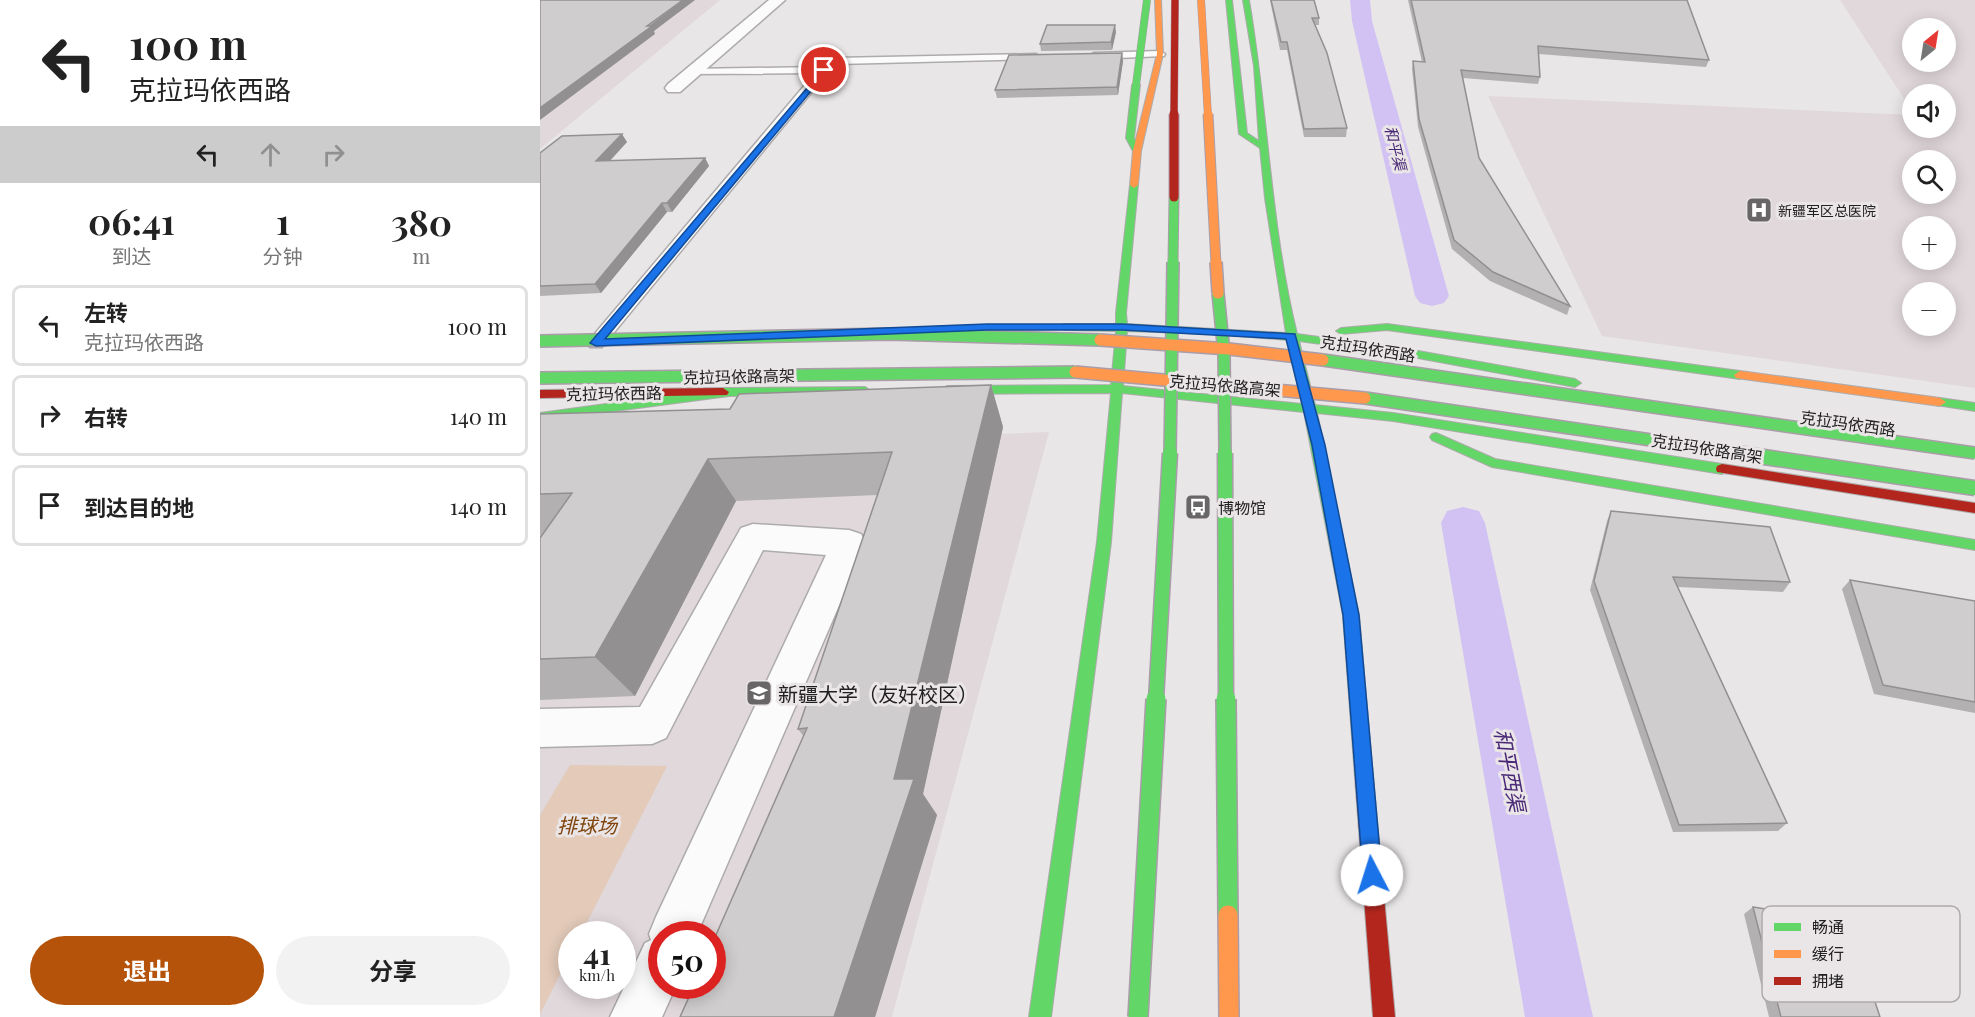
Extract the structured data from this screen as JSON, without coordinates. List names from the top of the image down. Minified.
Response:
{"streets":{"main road":["克拉玛依西路","克拉玛依路高架"]},"crossings":[["克拉玛依西路","克拉玛依路高架"]],"water":["和平渠","和平西渠"],"parks":["排球场"],"places":{"hospital":["新疆军区总医院"],"bus stop":["博物馆"],"school or university":["新疆大学（友好校区）"]},"legend":["畅通","缓行","拥堵"],"north":"top right","page":{"turn":["100 m","克拉玛依西路"],"map_buttons":["+","−"],"eta":["06:41","到达","1","分钟","380","m"],"list":[{"name":"左转","note":"克拉玛依西路","value":"100 m"},{"name":"右转","value":"140 m"},{"name":"到达目的地","value":"140 m"}],"speed":"41 km/h","limit":"50","buttons":["退出","分享"]}}
